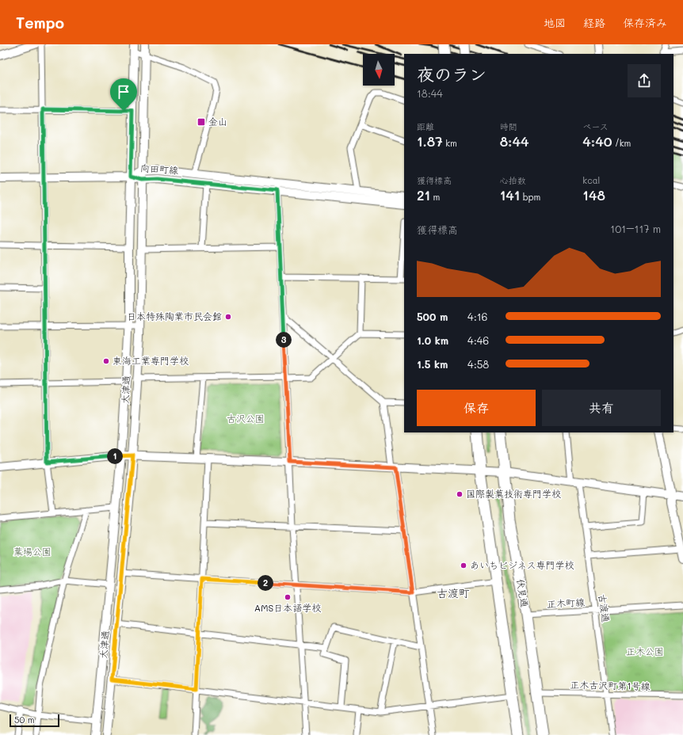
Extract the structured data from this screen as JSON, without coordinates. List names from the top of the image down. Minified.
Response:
{"streets":{"highway":["伏見通"],"street":["向田町線","大津通","正木町線","古渡通","正木古沢町第1号線"]},"crossings":[["向田町線","大津通"],["伏見通","正木町線"],["伏見通","正木古沢町第1号線"],["正木町線","古渡通"],["古渡通","正木古沢町第1号線"]],"districts":["古渡町"],"parks":["古沢公園","葉場公園","正木公園"],"places":{"transit":["金山"],"other":["日本特殊陶業市民会館","東海工業専門学校","国際製菓技術専門学校","あいちビジネス専門学校","AMS日本語学校"]},"scale_bar":"50 m","north":"bottom","page":{"header":"Tempo","nav":["地図","経路","保存済み"],"heading":["夜のラン","18:44"],"stats":[["距離","1.87 km"],["時間","8:44"],["ペース","4:40 /km"],["獲得標高","21 m"],["心拍数","141 bpm"],["kcal","148"]],"chart":["獲得標高","101–117 m"],"list":[{"name":"500 m","note":"4:16"},{"name":"1.0 km","note":"4:46"},{"name":"1.5 km","note":"4:58"}],"pins":["3","1","2"],"buttons":["保存","共有"],"scale":"50 m"}}
